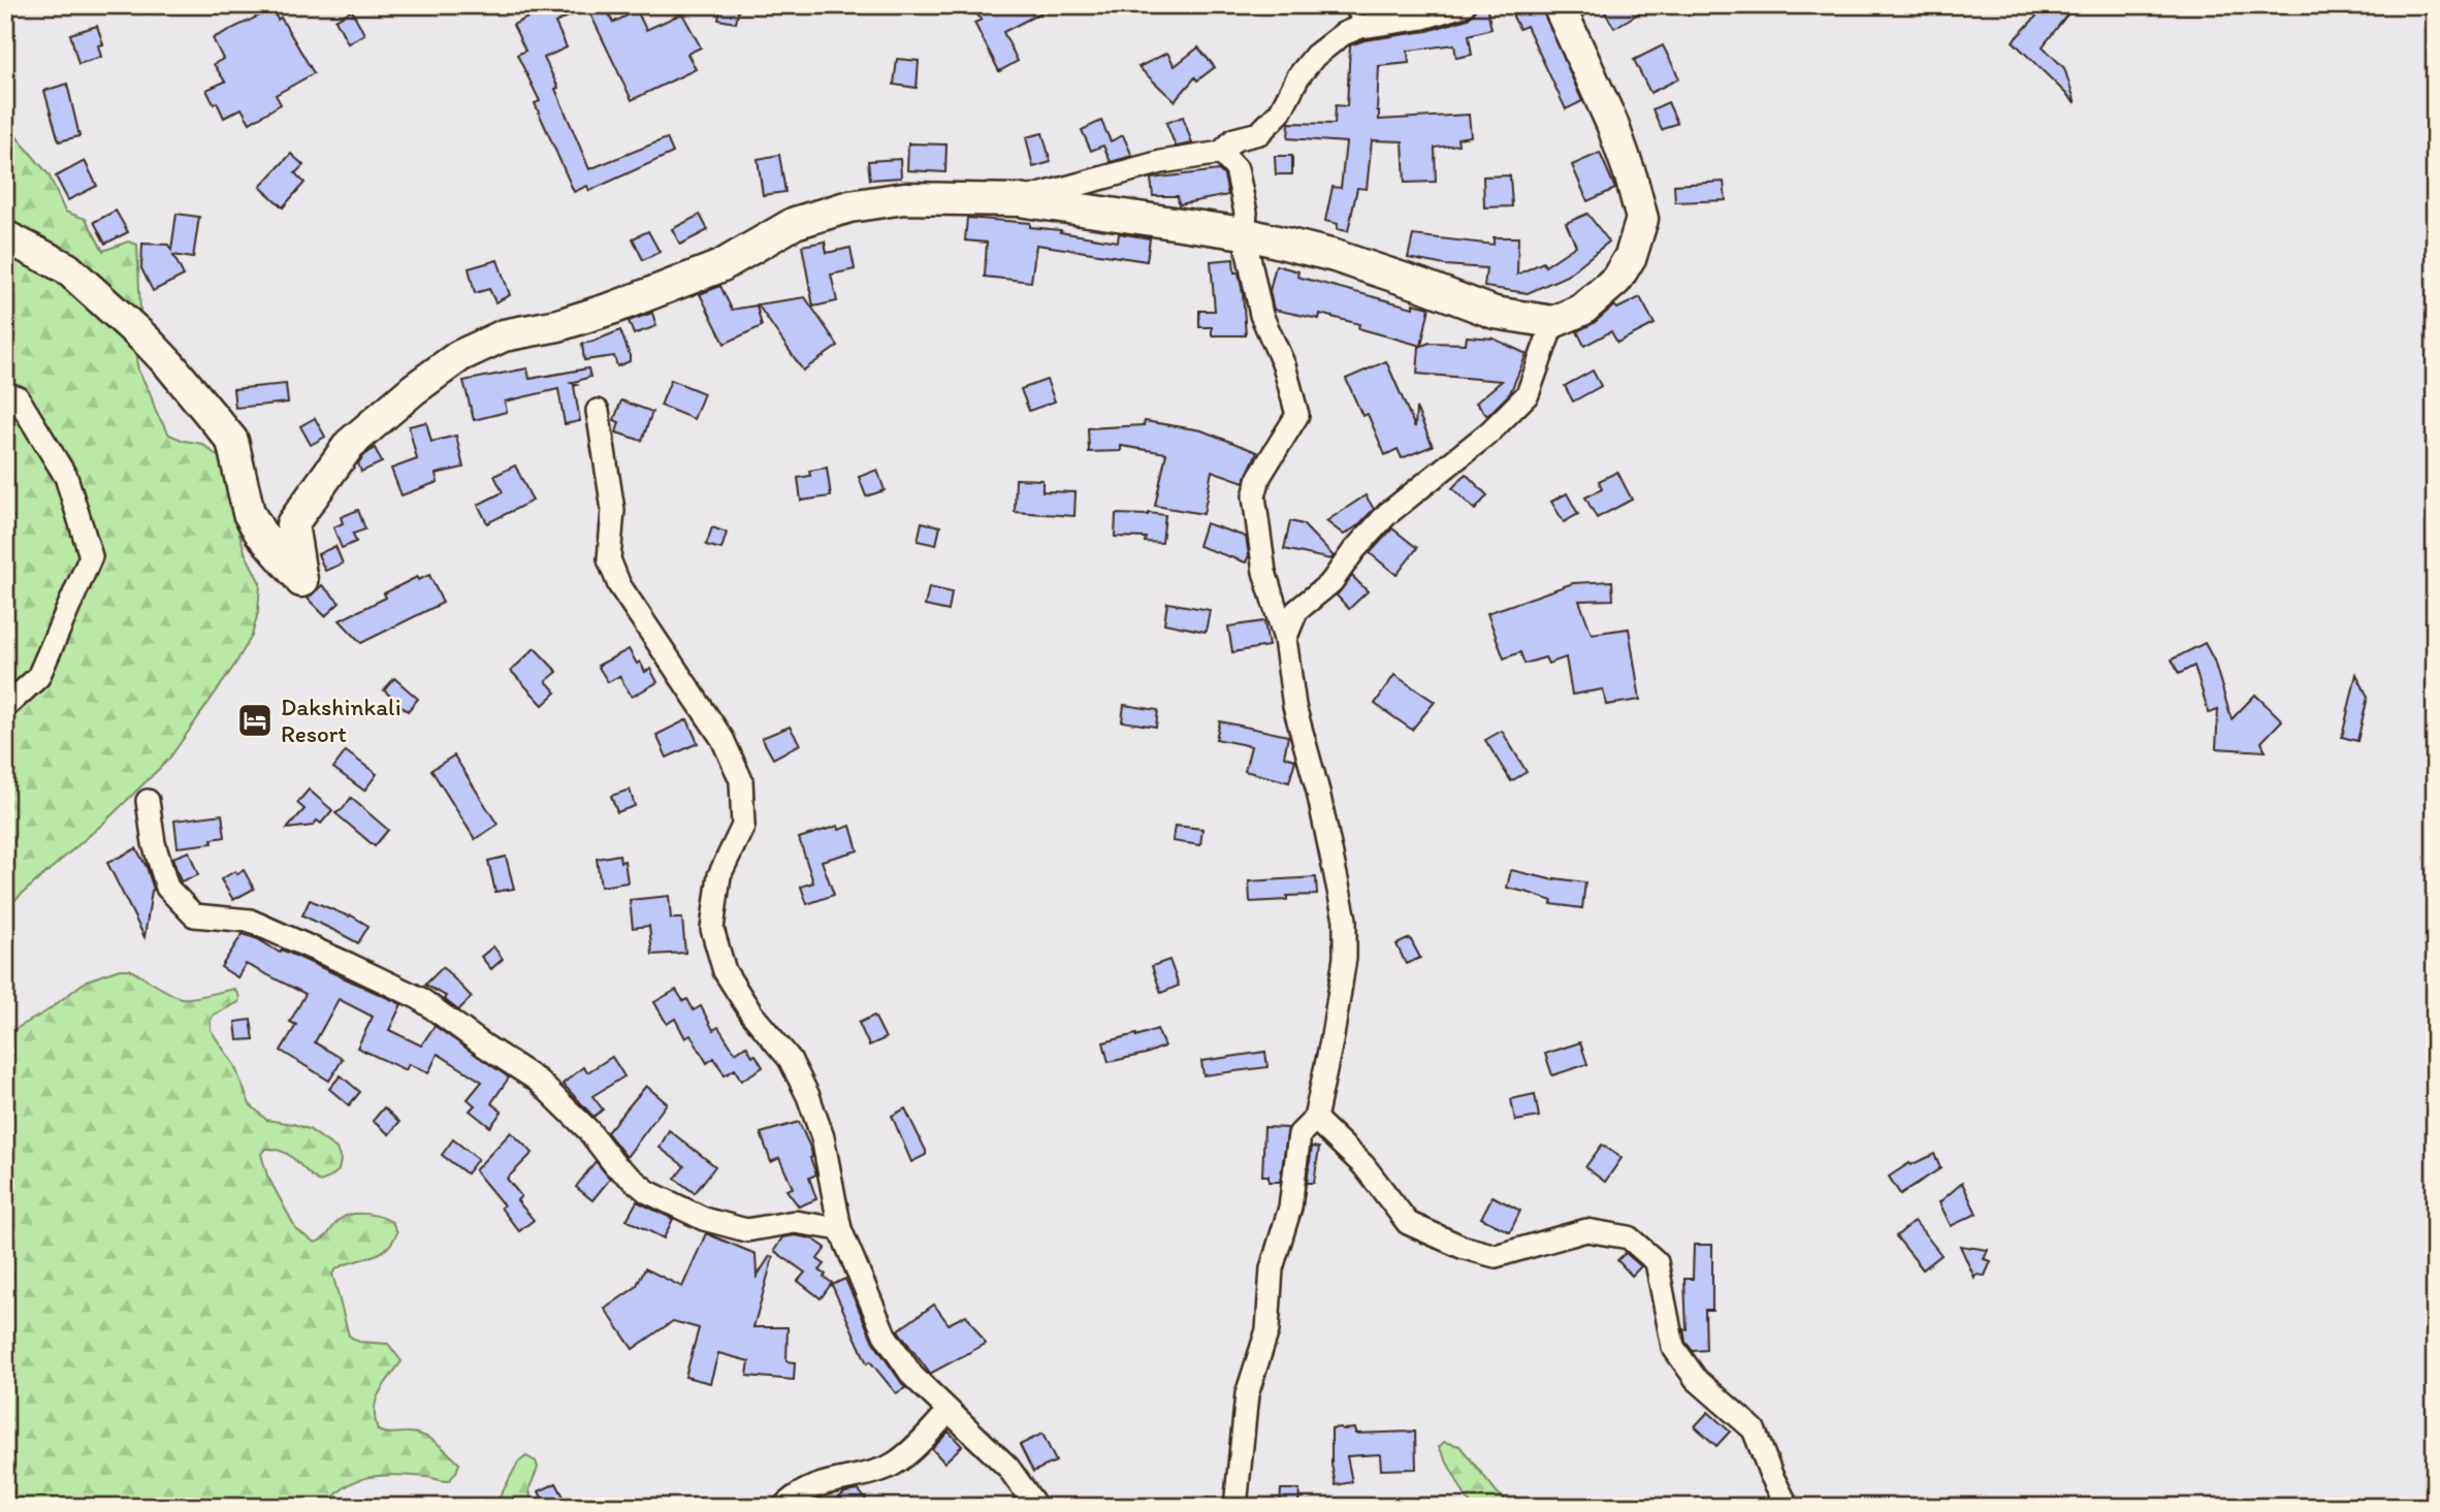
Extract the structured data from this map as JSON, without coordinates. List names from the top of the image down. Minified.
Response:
{"places":{"hotel":["Dakshinkali Resort"]}}
